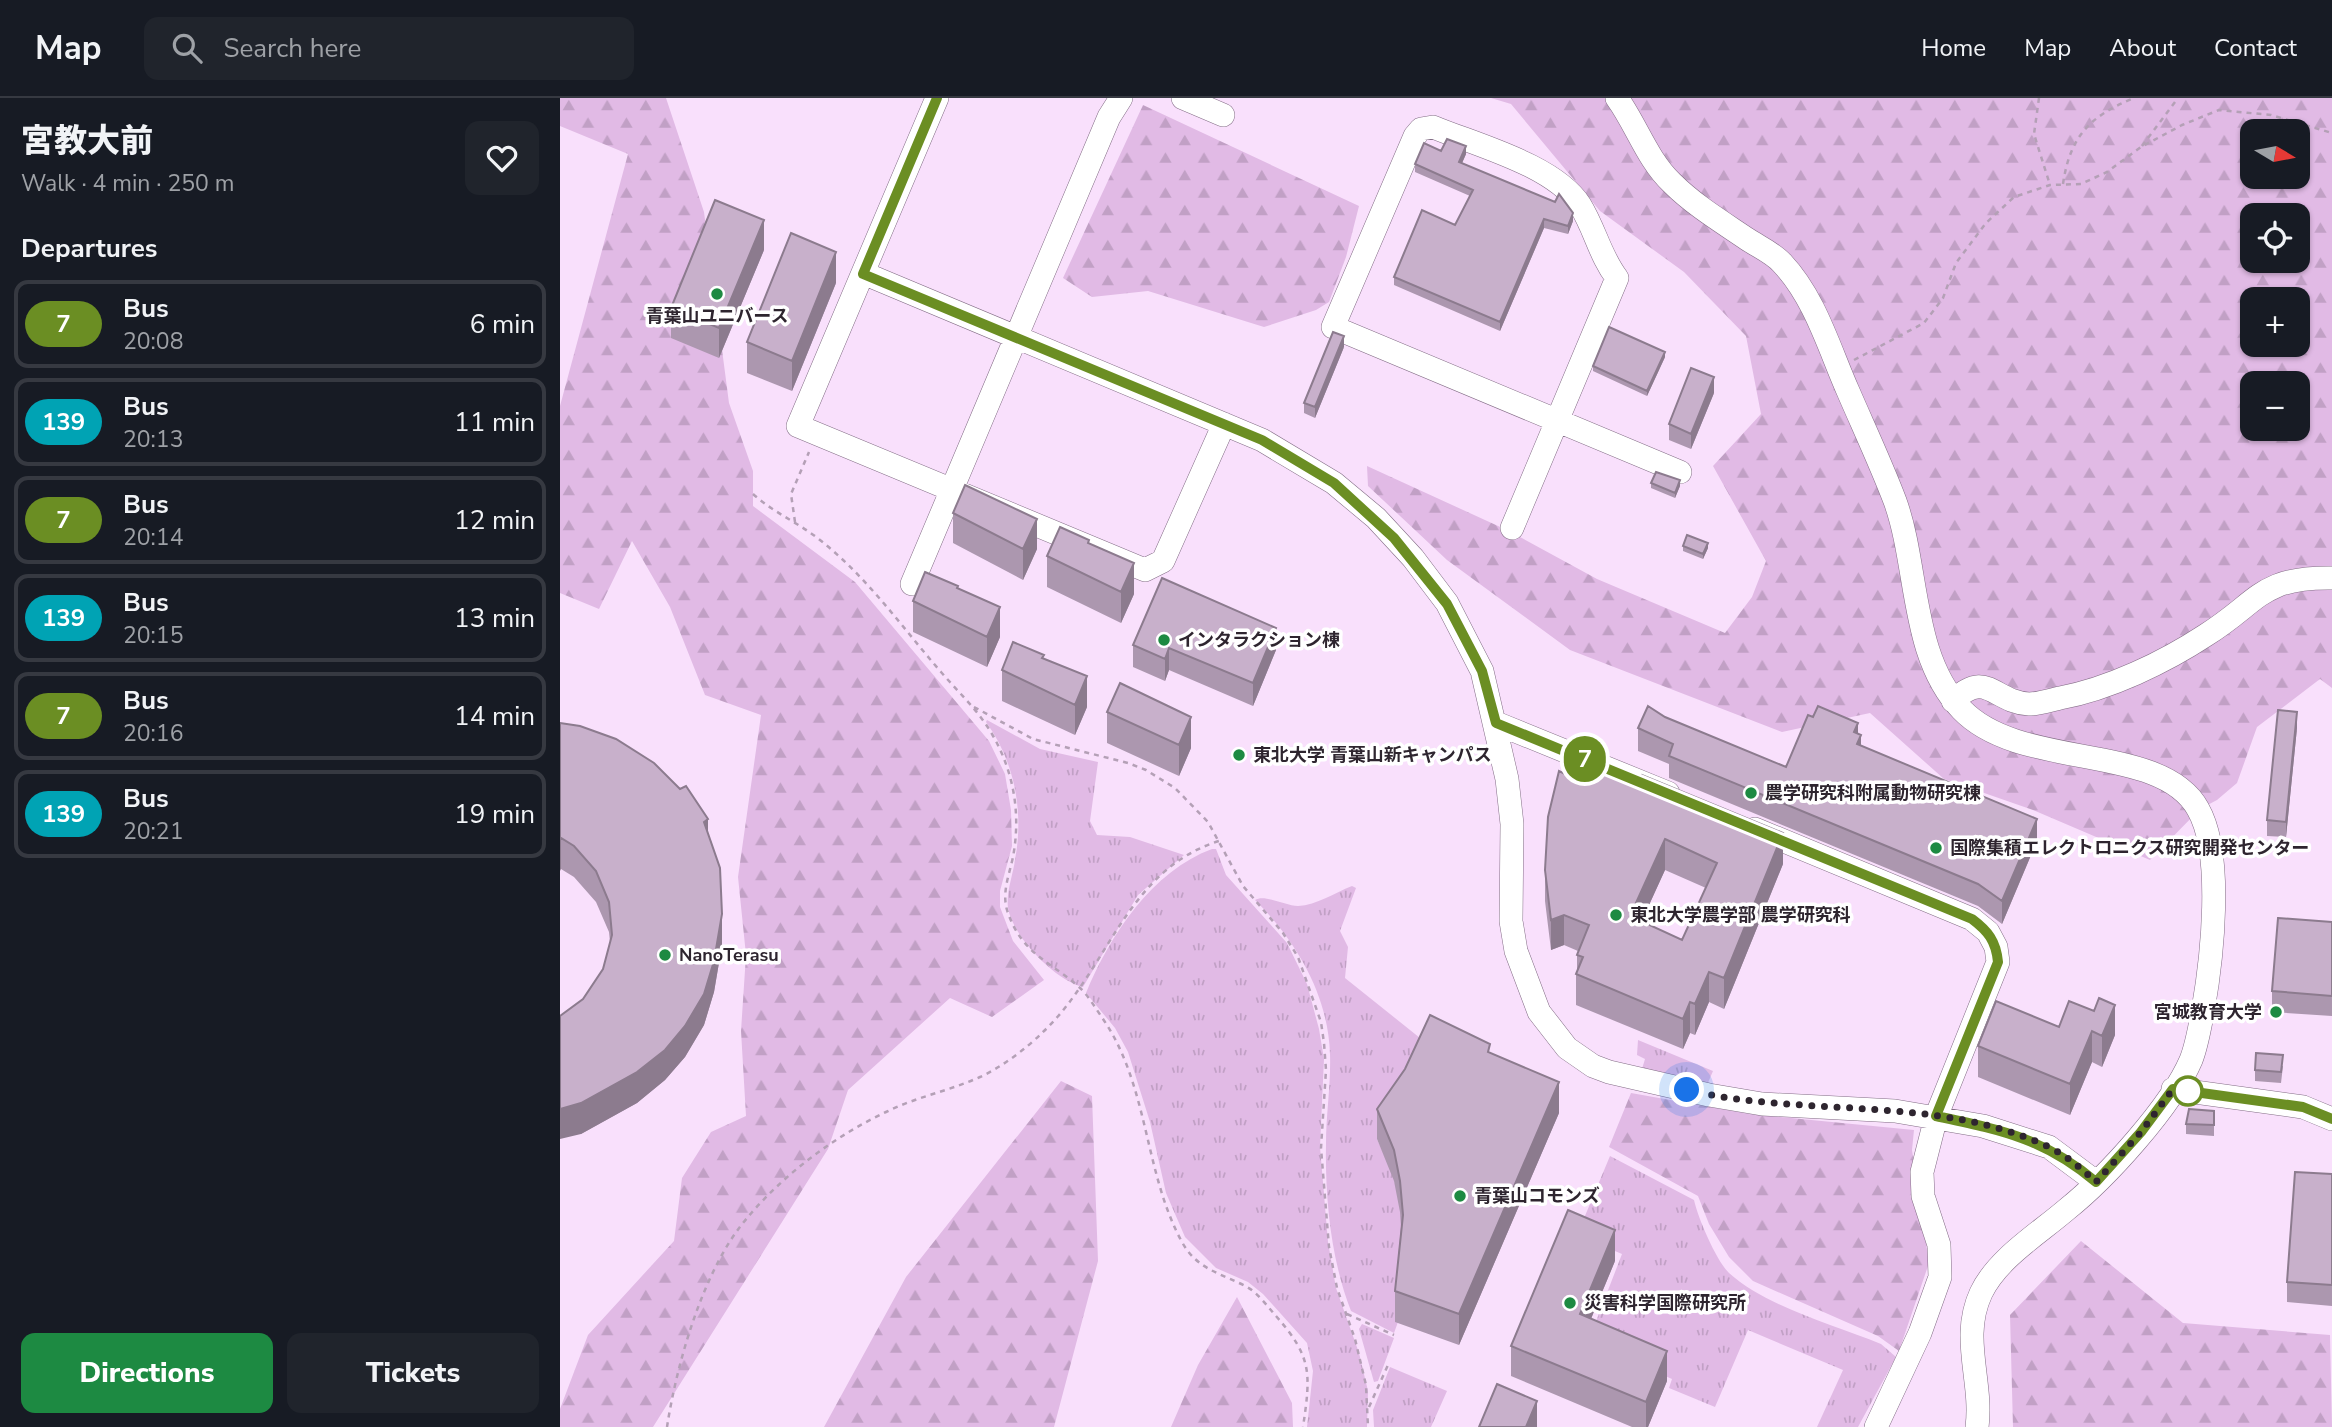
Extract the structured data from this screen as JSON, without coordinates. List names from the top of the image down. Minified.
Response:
{"places":["青葉山ユニバース","インタラクション棟","東北大学 青葉山新キャンパス","農学研究科附属動物研究棟","国際集積エレクトロニクス研究開発センター","東北大学農学部 農学研究科","NanoTerasu","宮城教育大学","青葉山コモンズ","災害科学国際研究所"],"lines":["bus line 7"],"north":"right","page":{"header":"Map","search":"Search here","nav":["Home","Map","About","Contact"],"heading":[["宮教大前","Walk · 4 min · 250 m"],"Departures"],"on_map":"7","map_buttons":["+","−"],"list":[{"mark":"7","name":"Bus","note":"20:08","value":"6 min"},{"mark":"139","name":"Bus","note":"20:13","value":"11 min"},{"mark":"7","name":"Bus","note":"20:14","value":"12 min"},{"mark":"139","name":"Bus","note":"20:15","value":"13 min"},{"mark":"7","name":"Bus","note":"20:16","value":"14 min"},{"mark":"139","name":"Bus","note":"20:21","value":"19 min"}],"buttons":["Directions","Tickets"]}}
